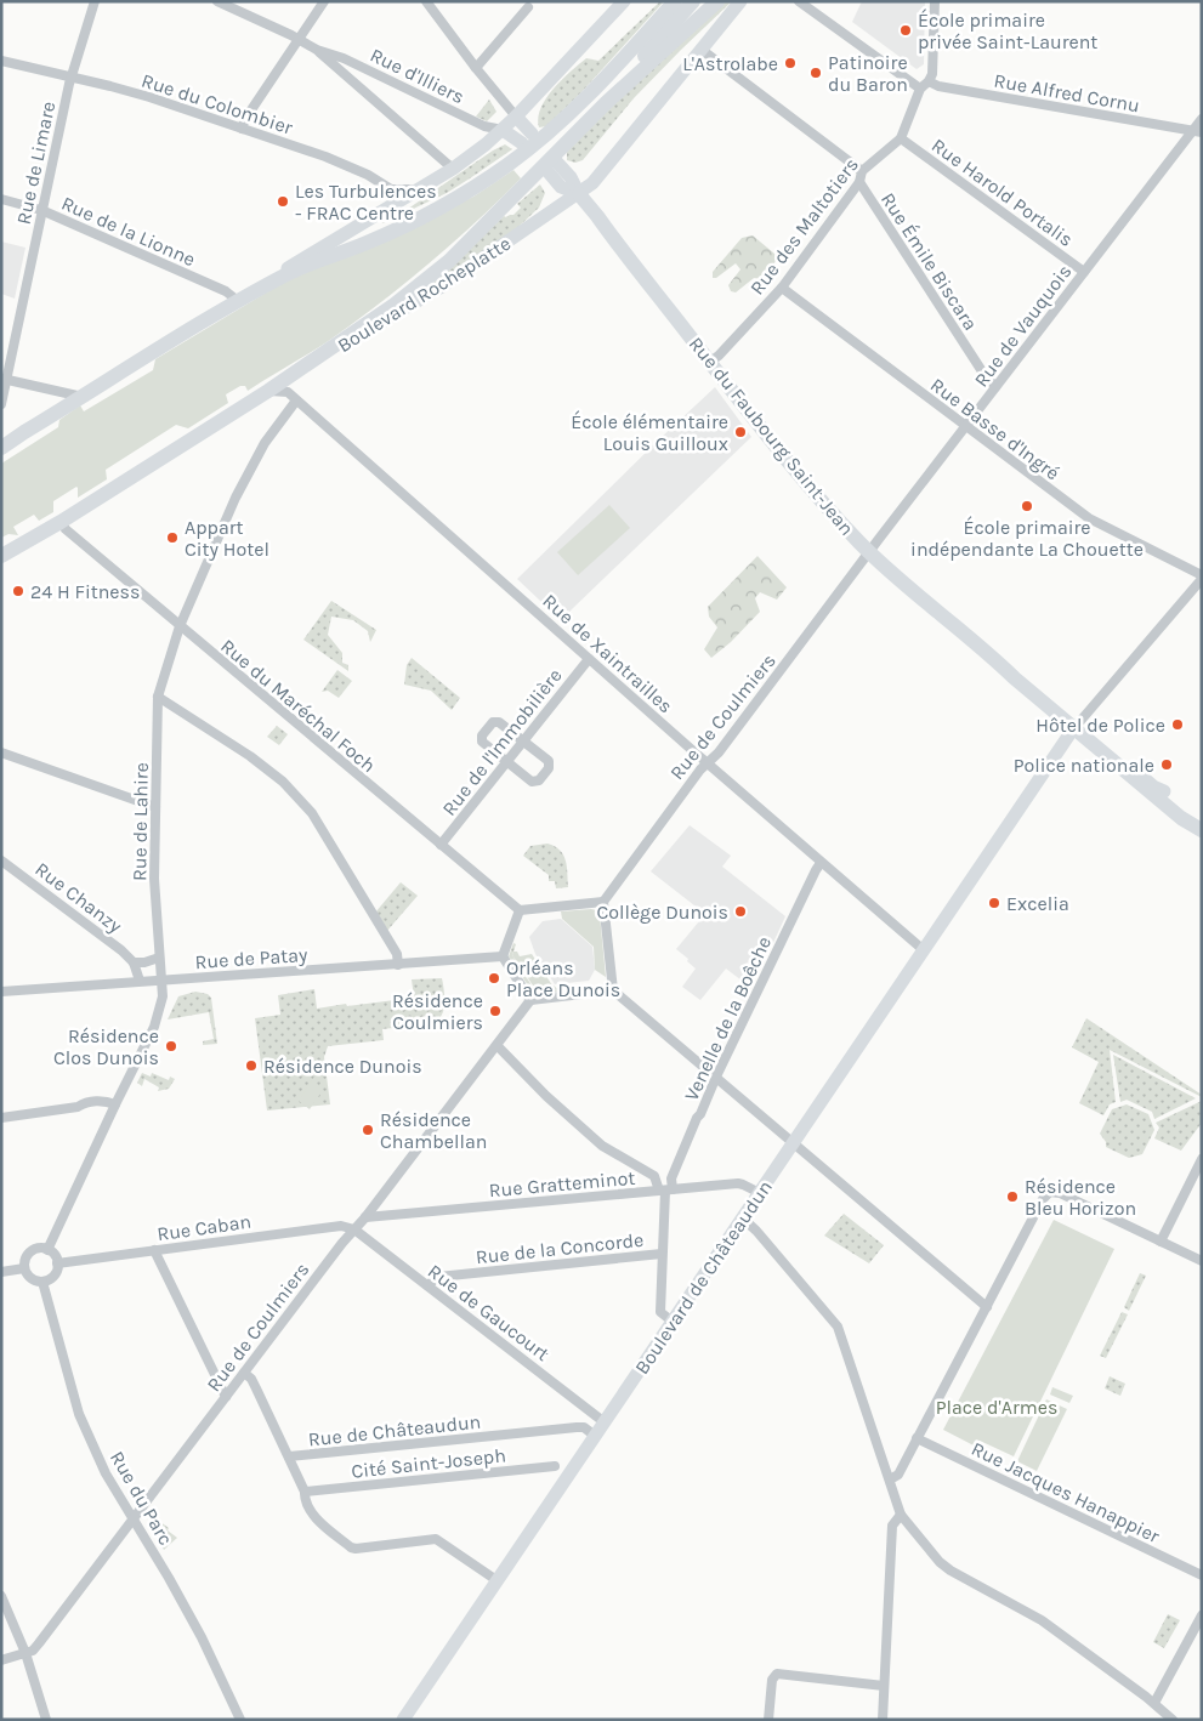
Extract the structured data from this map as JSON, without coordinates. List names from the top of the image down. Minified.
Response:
{"streets":{"main road":["Boulevard Rocheplatte","Rue du Faubourg Saint-Jean","Boulevard de Châteaudun"],"street":["Rue d'Illiers","Rue Alfred Cornu","Rue du Colombier","Rue de Limare","Rue Harold Portalis","Rue des Maltotiers","Rue de la Lionne","Rue Émile Biscara","Rue de Vauquois","Rue Basse d'Ingré","Rue de Xaintrailles","Rue du Maréchal Foch","Rue de Coulmiers","Rue de l'Immobilière","Rue de Lahire","Rue Chanzy","Rue de Patay","Venelle de la Boêche","Rue Gratteminot","Rue Caban","Rue de la Concorde","Rue de Gaucourt","Rue de Châteaudun","Cité Saint-Joseph","Rue Jacques Hanappier","Rue du Parc"]},"crossings":[["Rue Alfred Cornu","Rue des Maltotiers"],["Rue Alfred Cornu","Rue de Vauquois"],["Rue du Colombier","Rue de Limare"],["Rue de Limare","Rue de la Lionne"],["Rue Harold Portalis","Rue des Maltotiers"],["Rue Harold Portalis","Rue de Vauquois"],["Rue des Maltotiers","Rue Émile Biscara"],["Rue des Maltotiers","Rue Basse d'Ingré"],["Rue des Maltotiers","Rue du Faubourg Saint-Jean"],["Rue Émile Biscara","Rue de Vauquois"],["Boulevard Rocheplatte","Rue du Faubourg Saint-Jean"],["Boulevard Rocheplatte","Rue de Xaintrailles"],["Boulevard Rocheplatte","Rue du Maréchal Foch"],["Rue de Vauquois","Rue Basse d'Ingré"],["Rue de Vauquois","Rue du Faubourg Saint-Jean"],["Rue de Vauquois","Rue de Coulmiers"],["Rue du Faubourg Saint-Jean","Rue de Coulmiers"],["Rue du Faubourg Saint-Jean","Boulevard de Châteaudun"],["Rue de Xaintrailles","Rue de Coulmiers"],["Rue de Xaintrailles","Rue de l'Immobilière"],["Rue de Xaintrailles","Rue de Lahire"],["Rue de Xaintrailles","Venelle de la Boêche"],["Rue de Xaintrailles","Boulevard de Châteaudun"],["Rue du Maréchal Foch","Rue de l'Immobilière"],["Rue du Maréchal Foch","Rue de Lahire"],["Rue de Coulmiers","Rue Gratteminot"],["Rue de Coulmiers","Rue Caban"],["Rue de Coulmiers","Rue de Gaucourt"],["Rue de Coulmiers","Rue de Châteaudun"],["Rue de Coulmiers","Rue du Parc"],["Rue de Lahire","Rue de Patay"],["Rue de Lahire","Rue Caban"],["Rue de Lahire","Rue du Parc"],["Venelle de la Boêche","Rue Gratteminot"],["Venelle de la Boêche","Rue de la Concorde"],["Venelle de la Boêche","Boulevard de Châteaudun"],["Rue Gratteminot","Boulevard de Châteaudun"],["Rue Caban","Rue de Gaucourt"],["Rue Caban","Rue du Parc"],["Rue de la Concorde","Rue de Gaucourt"],["Boulevard de Châteaudun","Rue de Gaucourt"],["Boulevard de Châteaudun","Rue de Châteaudun"]],"parks":["Place d'Armes"],"places":["École primaire privée Saint-Laurent","L'Astrolabe","Patinoire du Baron","Les Turbulences - FRAC Centre","École élémentaire Louis Guilloux","École primaire indépendante La Chouette","Appart City Hotel","24 H Fitness","Hôtel de Police","Police nationale","Excelia","Collège Dunois","Orléans Place Dunois","Résidence Coulmiers","Résidence Clos Dunois","Résidence Dunois","Résidence Chambellan","Résidence Bleu Horizon"]}
